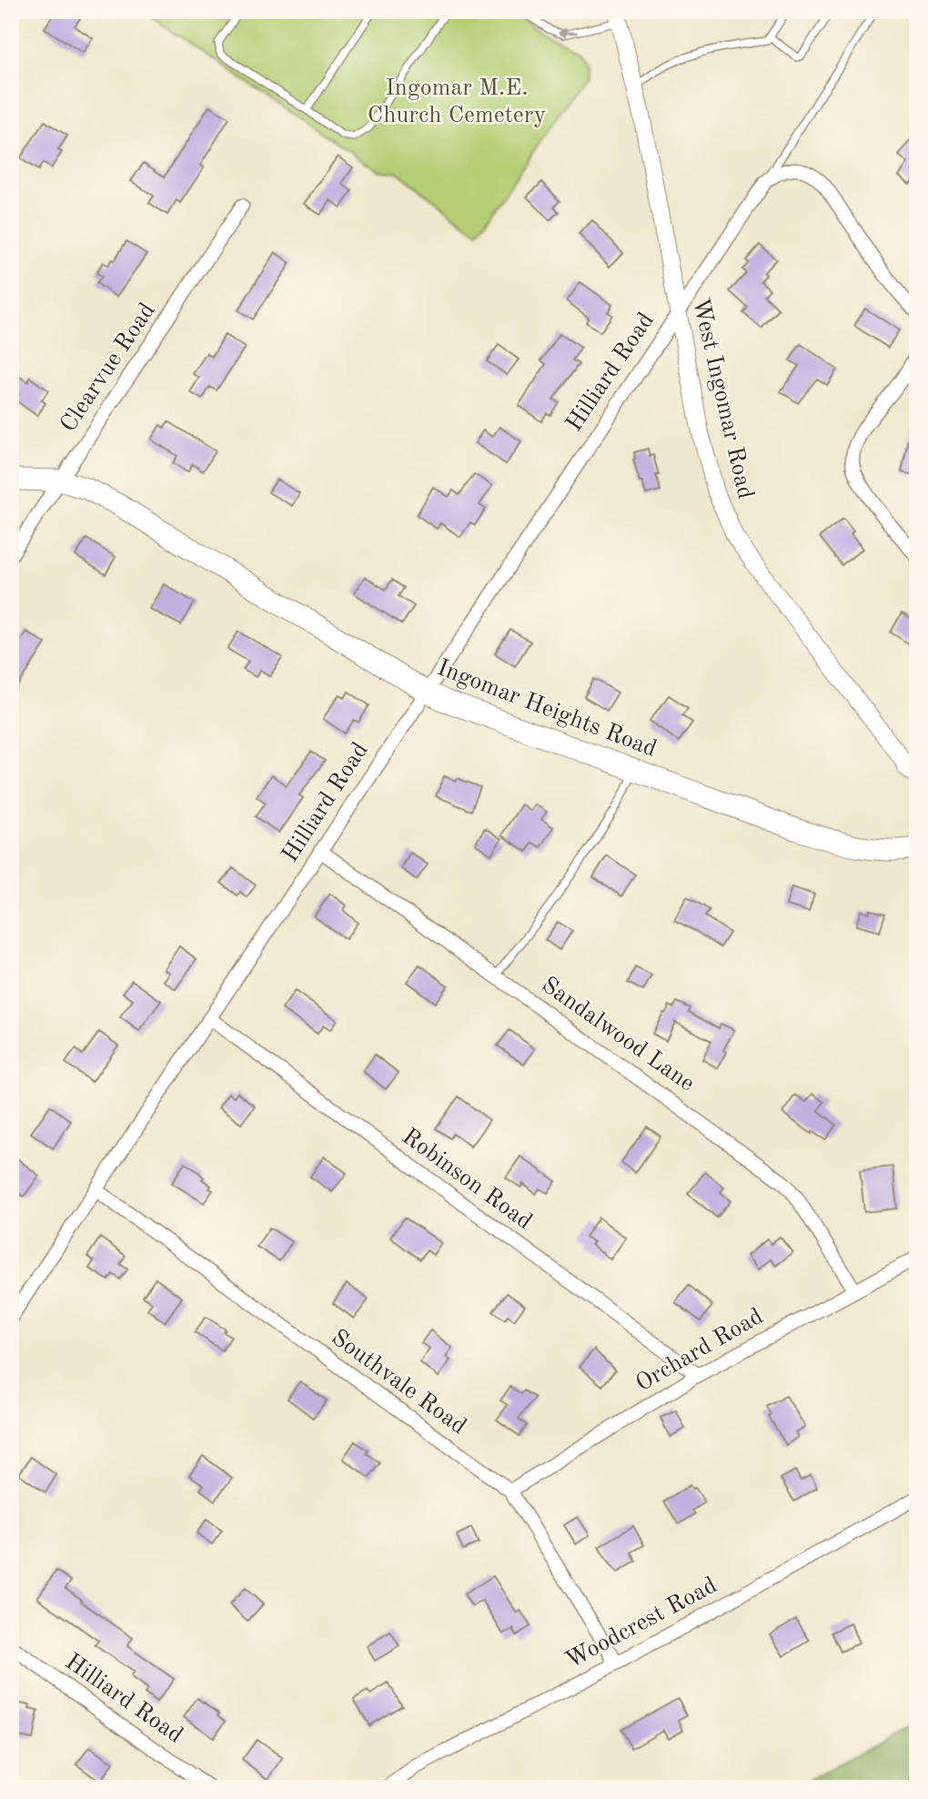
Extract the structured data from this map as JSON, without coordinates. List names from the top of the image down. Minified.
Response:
{"streets":{"main road":["Ingomar Heights Road"],"street":["Clearvue Road","Hilliard Road","West Ingomar Road","Sandalwood Lane","Robinson Road","Orchard Road","Southvale Road","Woodcrest Road"]},"crossings":[["Clearvue Road","Ingomar Heights Road"],["Hilliard Road","West Ingomar Road"],["Hilliard Road","Ingomar Heights Road"],["Hilliard Road","Sandalwood Lane"],["Hilliard Road","Robinson Road"],["Hilliard Road","Southvale Road"],["Sandalwood Lane","Orchard Road"],["Robinson Road","Orchard Road"],["Orchard Road","Southvale Road"],["Southvale Road","Woodcrest Road"]],"parks":["Ingomar M.E. Church Cemetery"]}
